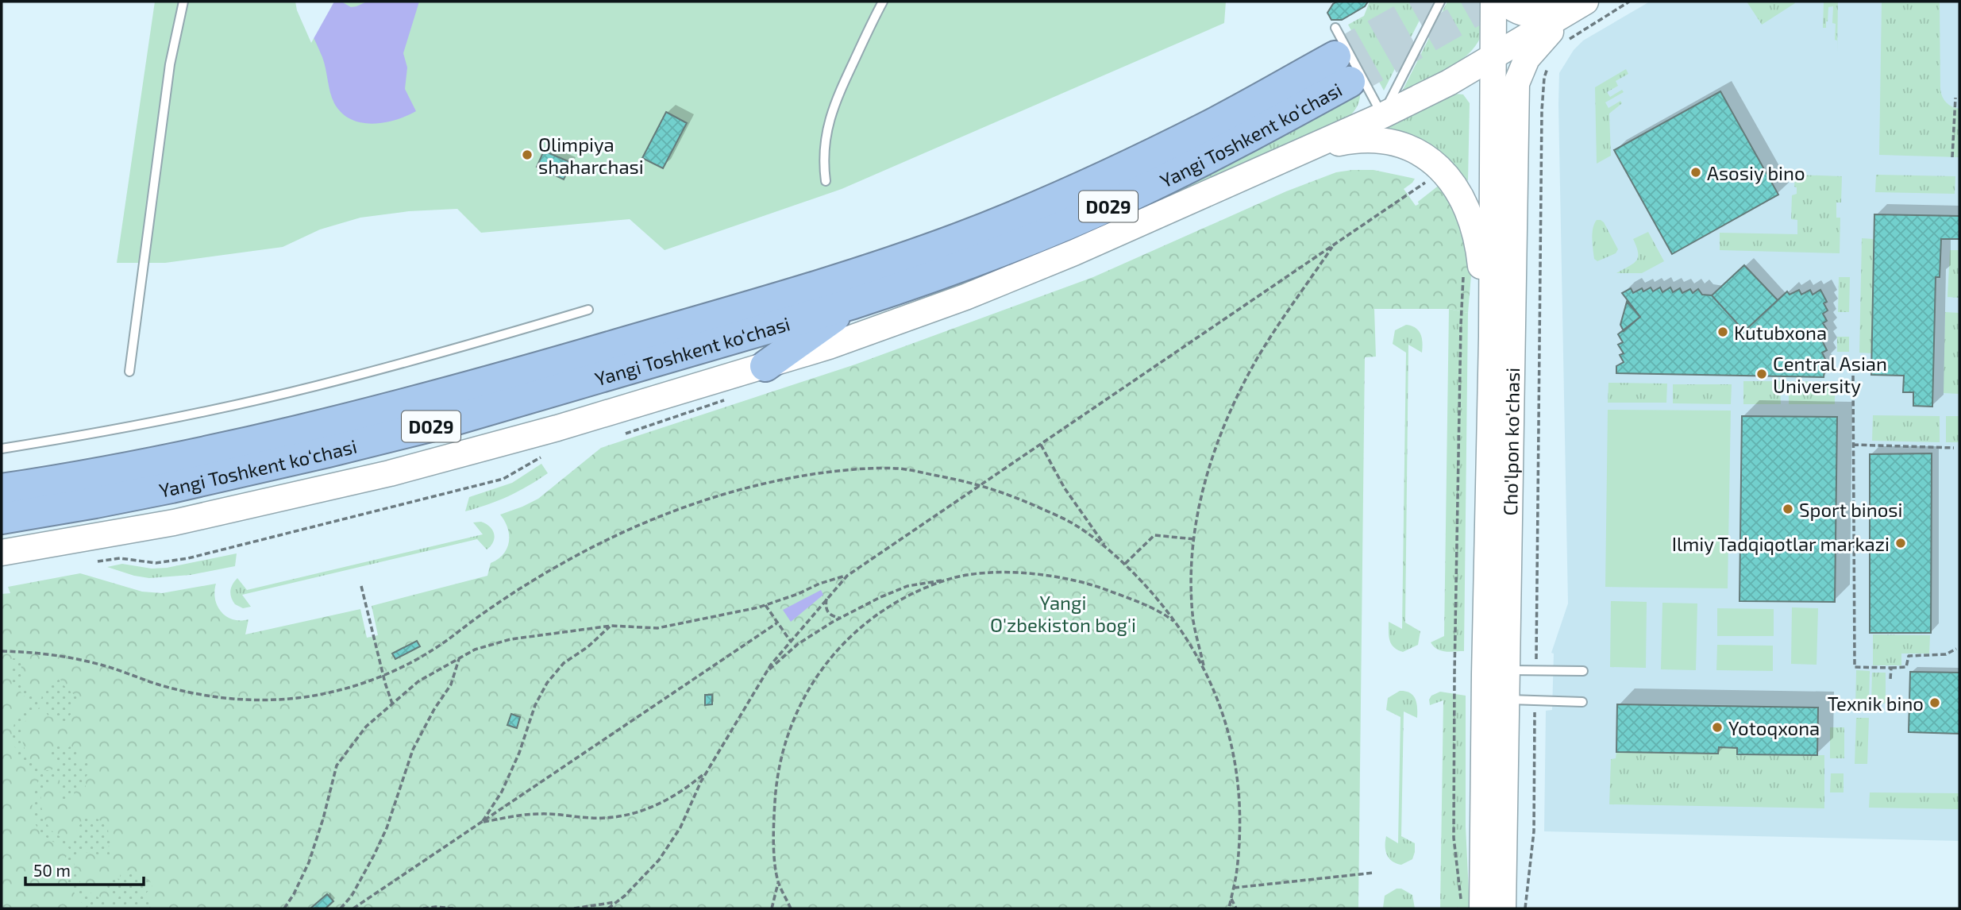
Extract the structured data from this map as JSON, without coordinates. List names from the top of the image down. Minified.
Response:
{"streets":{"highway":["Yangi Toshkent ko‘chasi","D029"],"main road":["Cho'lpon ko'chasi"]},"parks":["Yangi O'zbekiston bog'i"],"places":["Olimpiya shaharchasi","Asosiy bino","Kutubxona","Central Asian University","Sport binosi","Ilmiy Tadqiqotlar markazi","Texnik bino","Yotoqxona"],"scale_bar":"50 m"}
